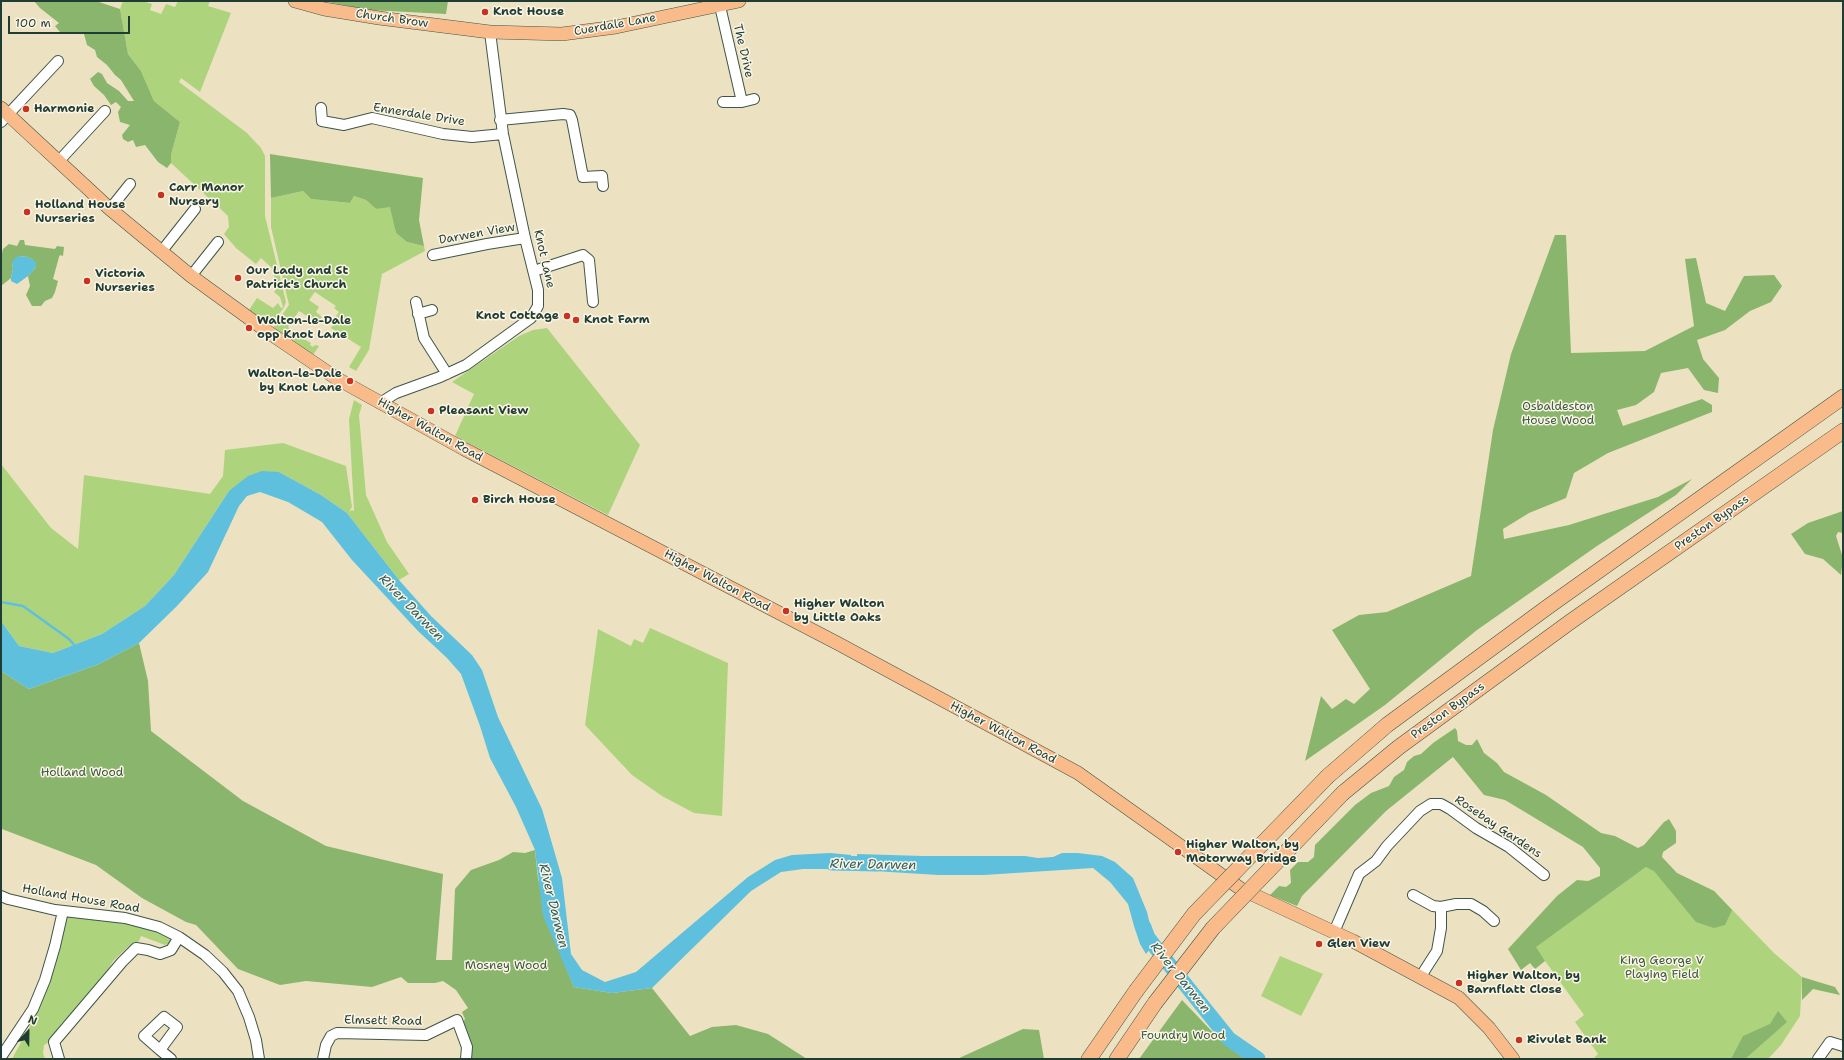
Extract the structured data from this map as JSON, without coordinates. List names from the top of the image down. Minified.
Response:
{"streets":{"highway":["Preston Bypass"],"main road":["Church Brow","Cuerdale Lane","Higher Walton Road"],"street":["The Drive","Ennerdale Drive","Darwen View","Knot Lane","Rosebay Gardens","Holland House Road","Elmsett Road"]},"crossings":[["Church Brow","Cuerdale Lane"],["Church Brow","Knot Lane"],["Cuerdale Lane","The Drive"],["Cuerdale Lane","Knot Lane"],["Ennerdale Drive","Knot Lane"],["Darwen View","Knot Lane"],["Knot Lane","Higher Walton Road"],["Higher Walton Road","Rosebay Gardens"]],"water":["River Darwen"],"parks":["Osbaldeston House Wood","Holland Wood","King George V Playing Field","Mosney Wood","Foundry Wood"],"places":["Knot House","Harmonie","Carr Manor Nursery","Holland House Nurseries","Our Lady and St Patrick's Church","Victoria Nurseries","Knot Cottage","Knot Farm","Walton-le-Dale opp Knot Lane","Walton-le-Dale by Knot Lane","Pleasant View","Birch House","Higher Walton by Little Oaks","Higher Walton, by Motorway Bridge","Glen View","Higher Walton, by Barnflatt Close","Rivulet Bank"],"scale_bar":"100 m","north":"top"}
